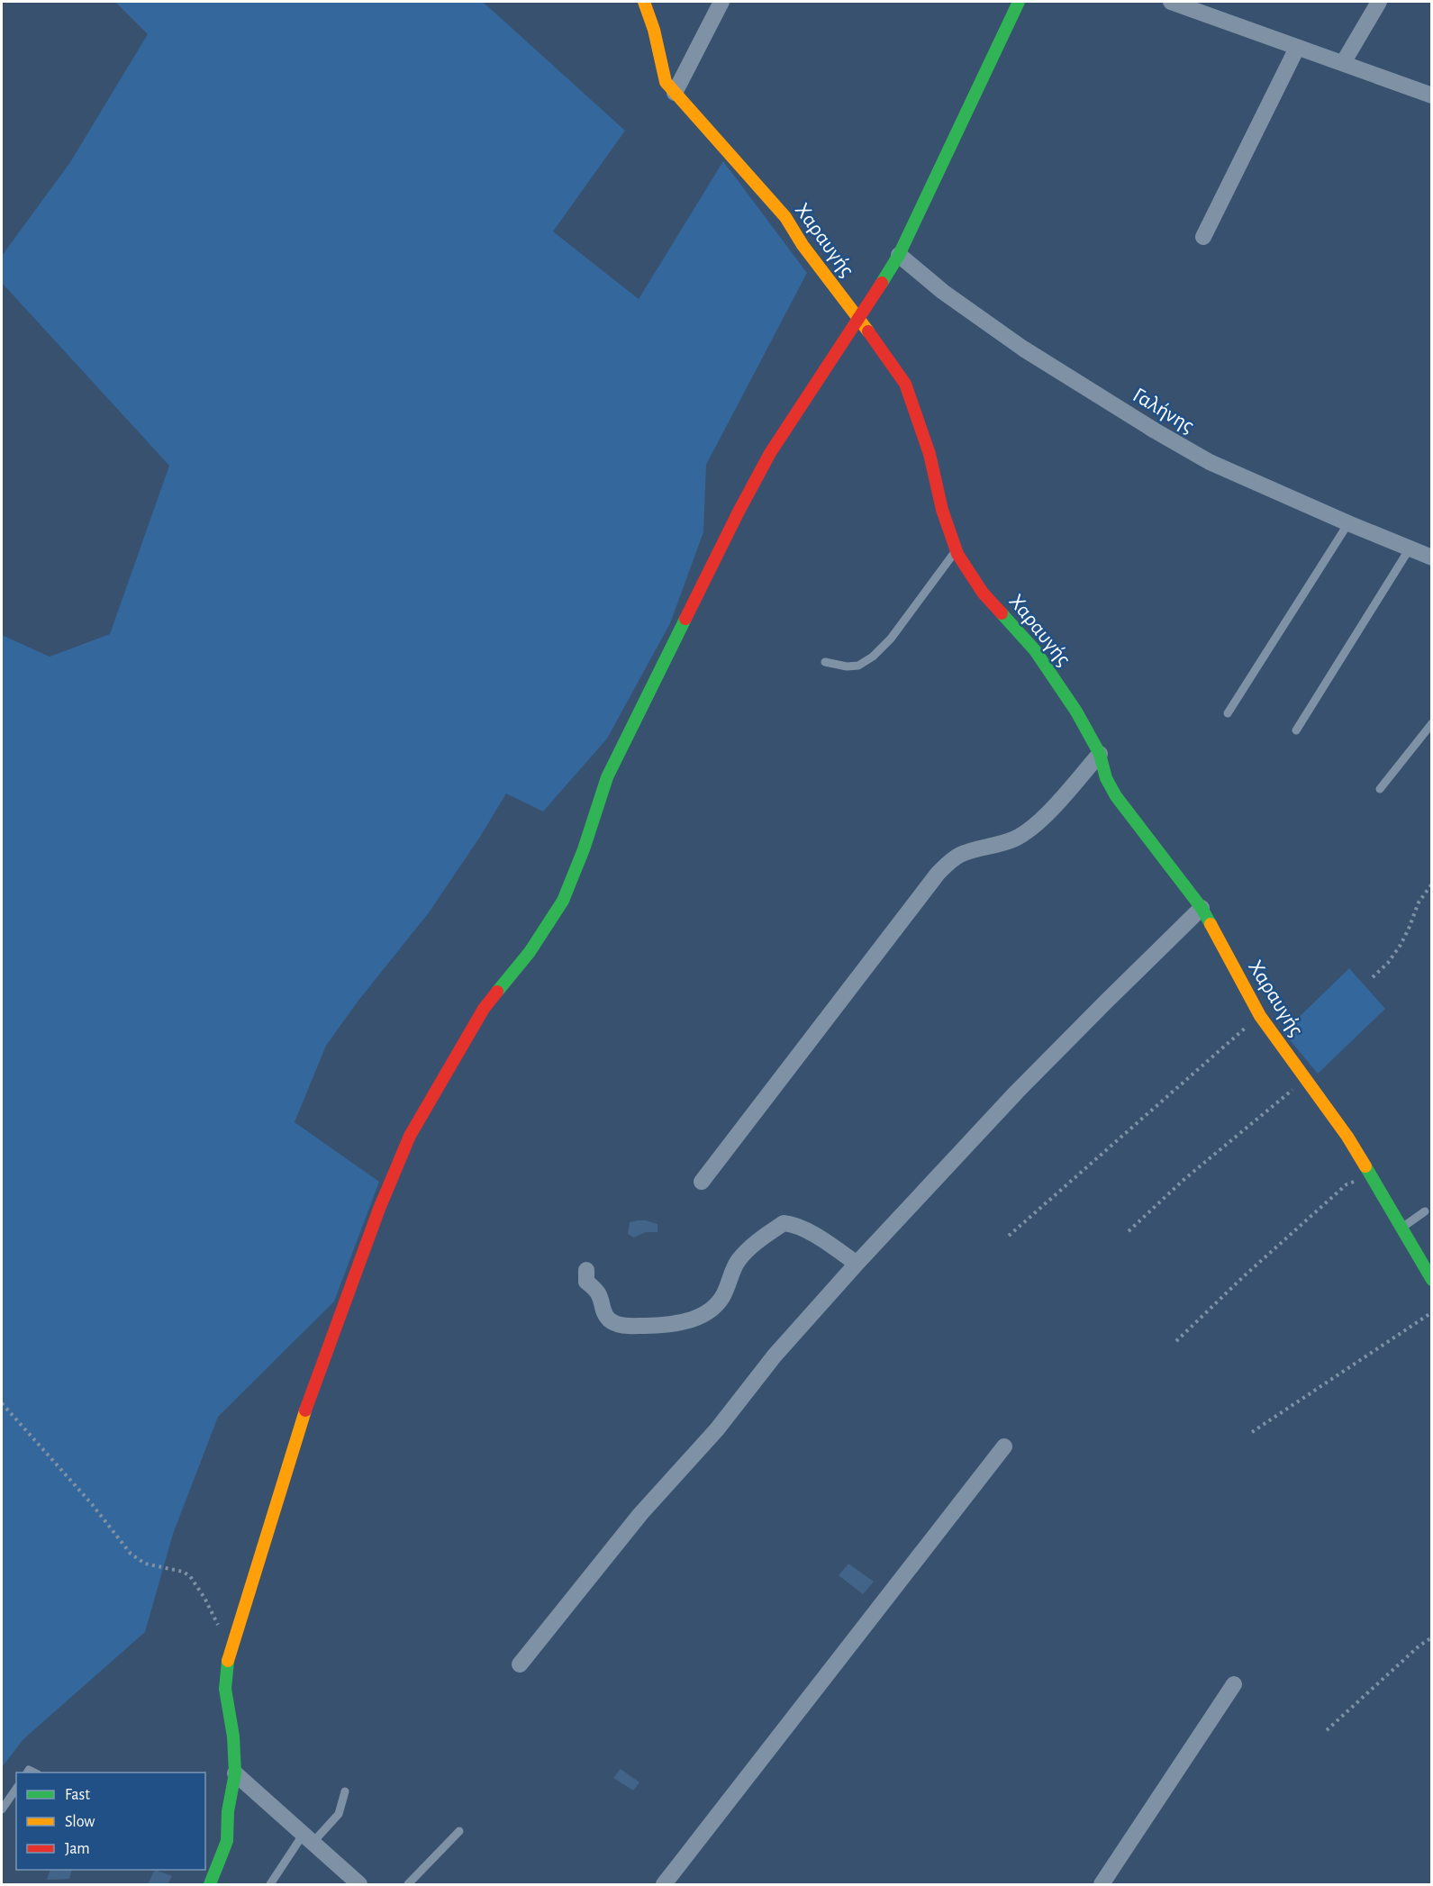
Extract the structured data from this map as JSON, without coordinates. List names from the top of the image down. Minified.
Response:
{"streets":{"street":["Χαραυγής","Γαλήνης"]},"legend":["Fast","Slow","Jam"]}
